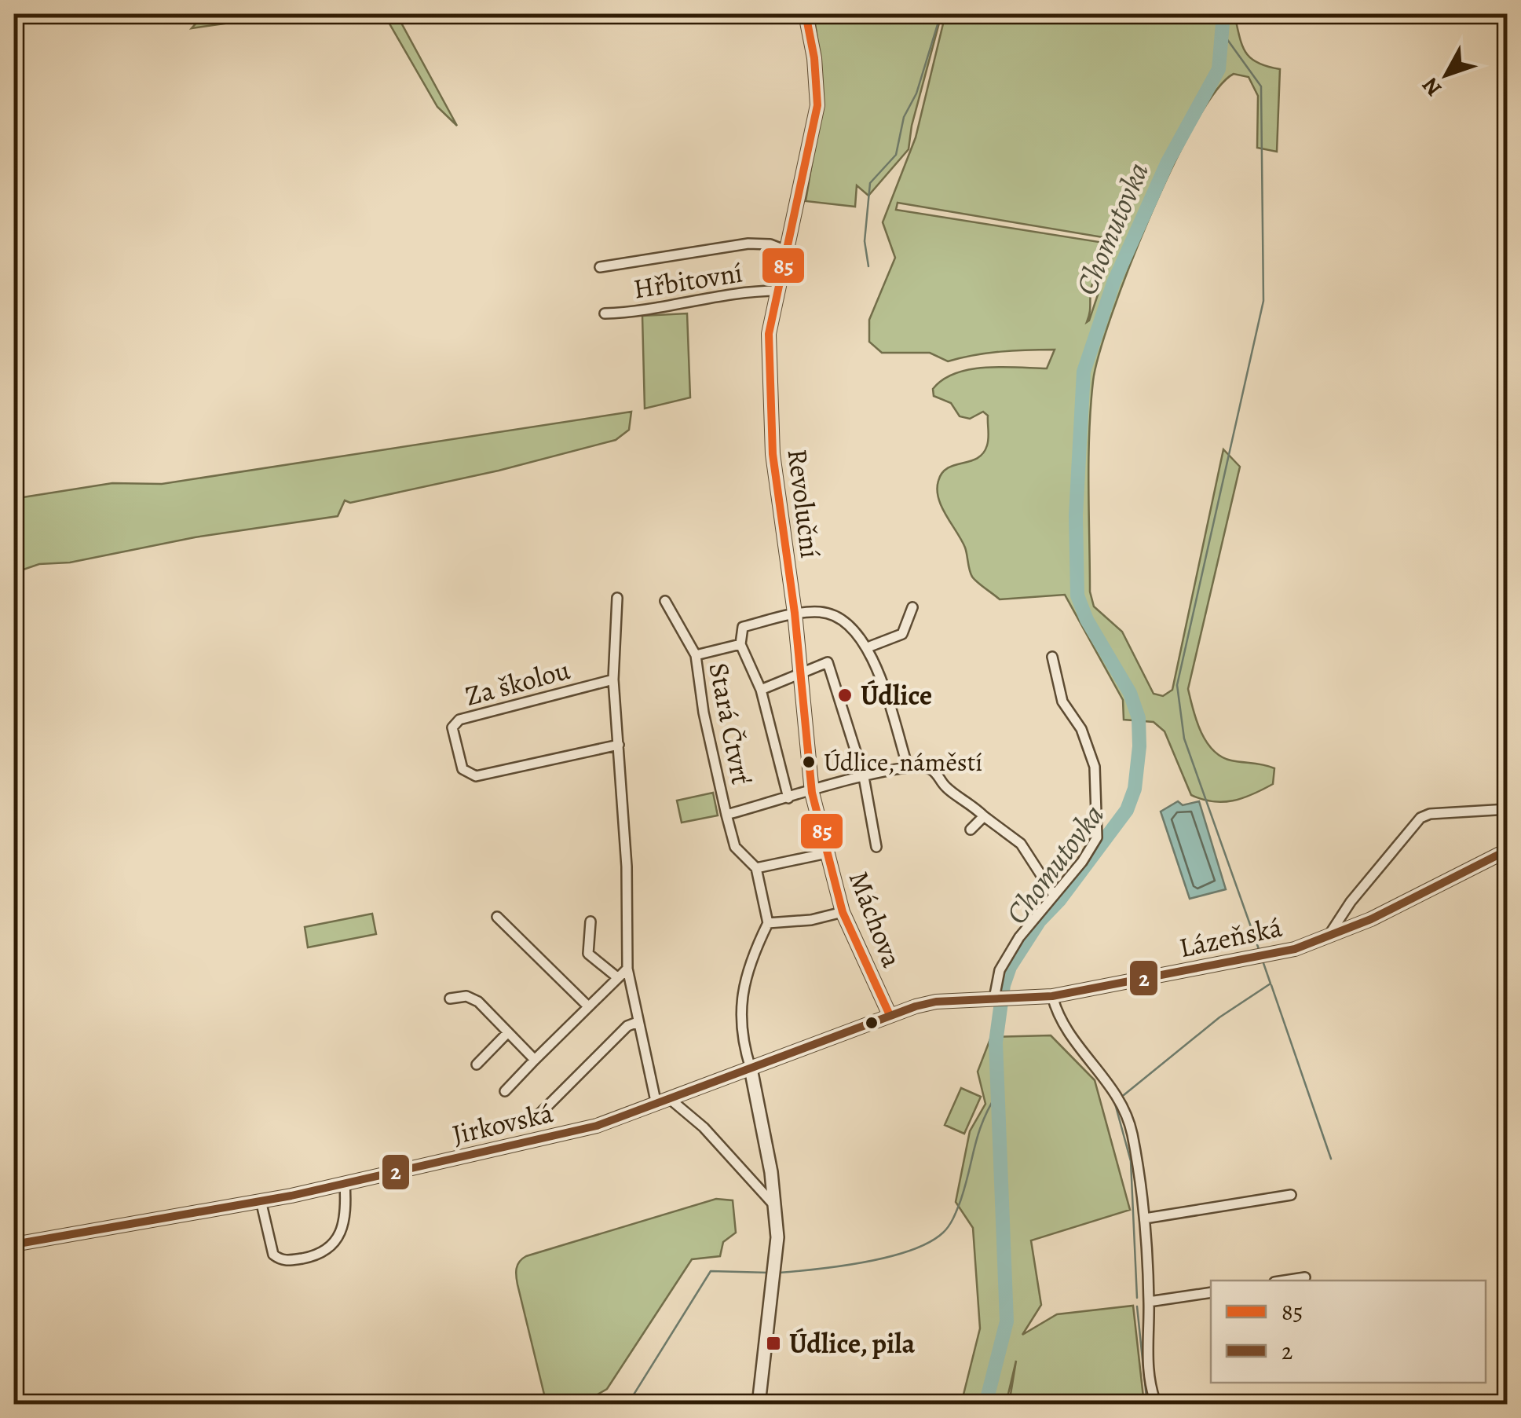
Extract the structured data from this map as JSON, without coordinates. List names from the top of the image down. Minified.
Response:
{"streets":{"street":["Hřbitovní","Revoluční","Za školou","Stará Čtvrť","Máchova","Lázeňská","Jirkovská"]},"crossings":[["Hřbitovní","Revoluční"],["Revoluční","Máchova"],["Stará Čtvrť","Máchova"],["Máchova","Lázeňská"],["Máchova","Jirkovská"],["Lázeňská","Jirkovská"]],"water":["Chomutovka"],"places":{"other":["Údlice","Údlice, náměstí"],"transit":["Údlice, pila"]},"lines":["transit line 85","transit line 2"],"legend":["85","2"],"north":"bottom left"}
